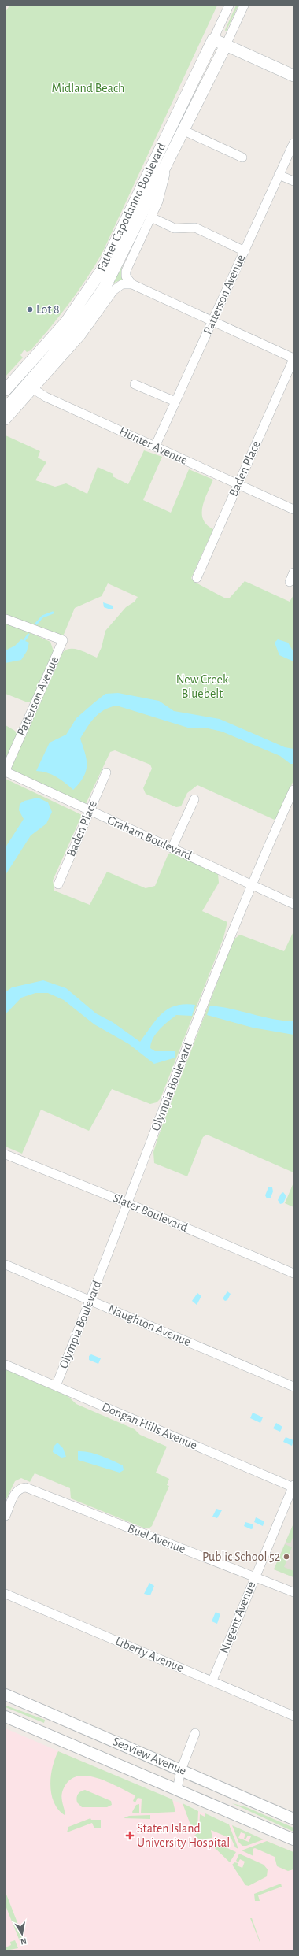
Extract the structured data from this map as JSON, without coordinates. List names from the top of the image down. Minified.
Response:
{"streets":{"main road":["Father Capodanno Boulevard"],"street":["Patterson Avenue","Hunter Avenue","Baden Place","Graham Boulevard","Olympia Boulevard","Slater Boulevard","Naughton Avenue","Dongan Hills Avenue","Buel Avenue","Nugent Avenue","Liberty Avenue","Seaview Avenue"]},"crossings":[["Father Capodanno Boulevard","Hunter Avenue"],["Patterson Avenue","Hunter Avenue"],["Patterson Avenue","Graham Boulevard"],["Hunter Avenue","Baden Place"],["Baden Place","Graham Boulevard"],["Graham Boulevard","Olympia Boulevard"],["Olympia Boulevard","Slater Boulevard"],["Olympia Boulevard","Naughton Avenue"],["Olympia Boulevard","Dongan Hills Avenue"],["Dongan Hills Avenue","Nugent Avenue"],["Buel Avenue","Nugent Avenue"],["Nugent Avenue","Liberty Avenue"]],"parks":["Midland Beach","New Creek Bluebelt"],"places":{"other":["Lot 8","Public School 52"],"health":["Staten Island University Hospital"]},"north":"bottom"}
